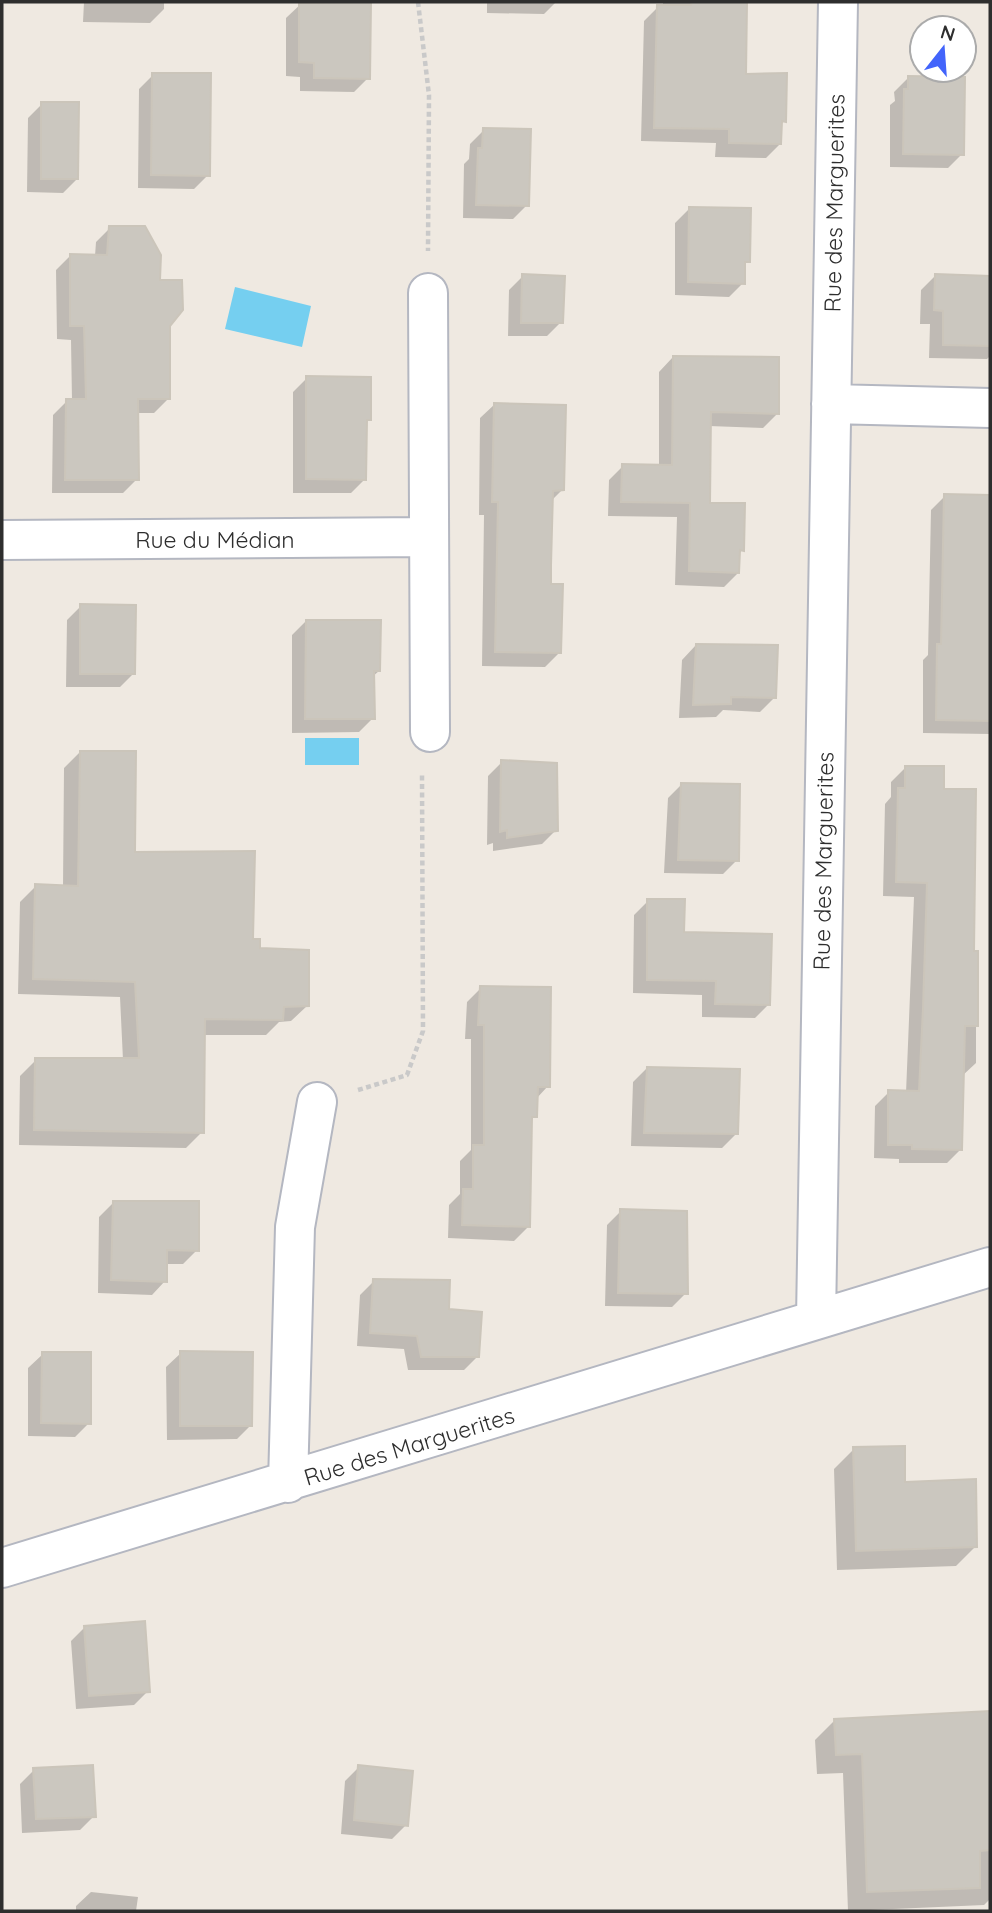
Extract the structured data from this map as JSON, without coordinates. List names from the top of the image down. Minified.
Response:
{"streets":{"street":["Rue des Marguerites","Rue du Médian"]},"north":"top"}
